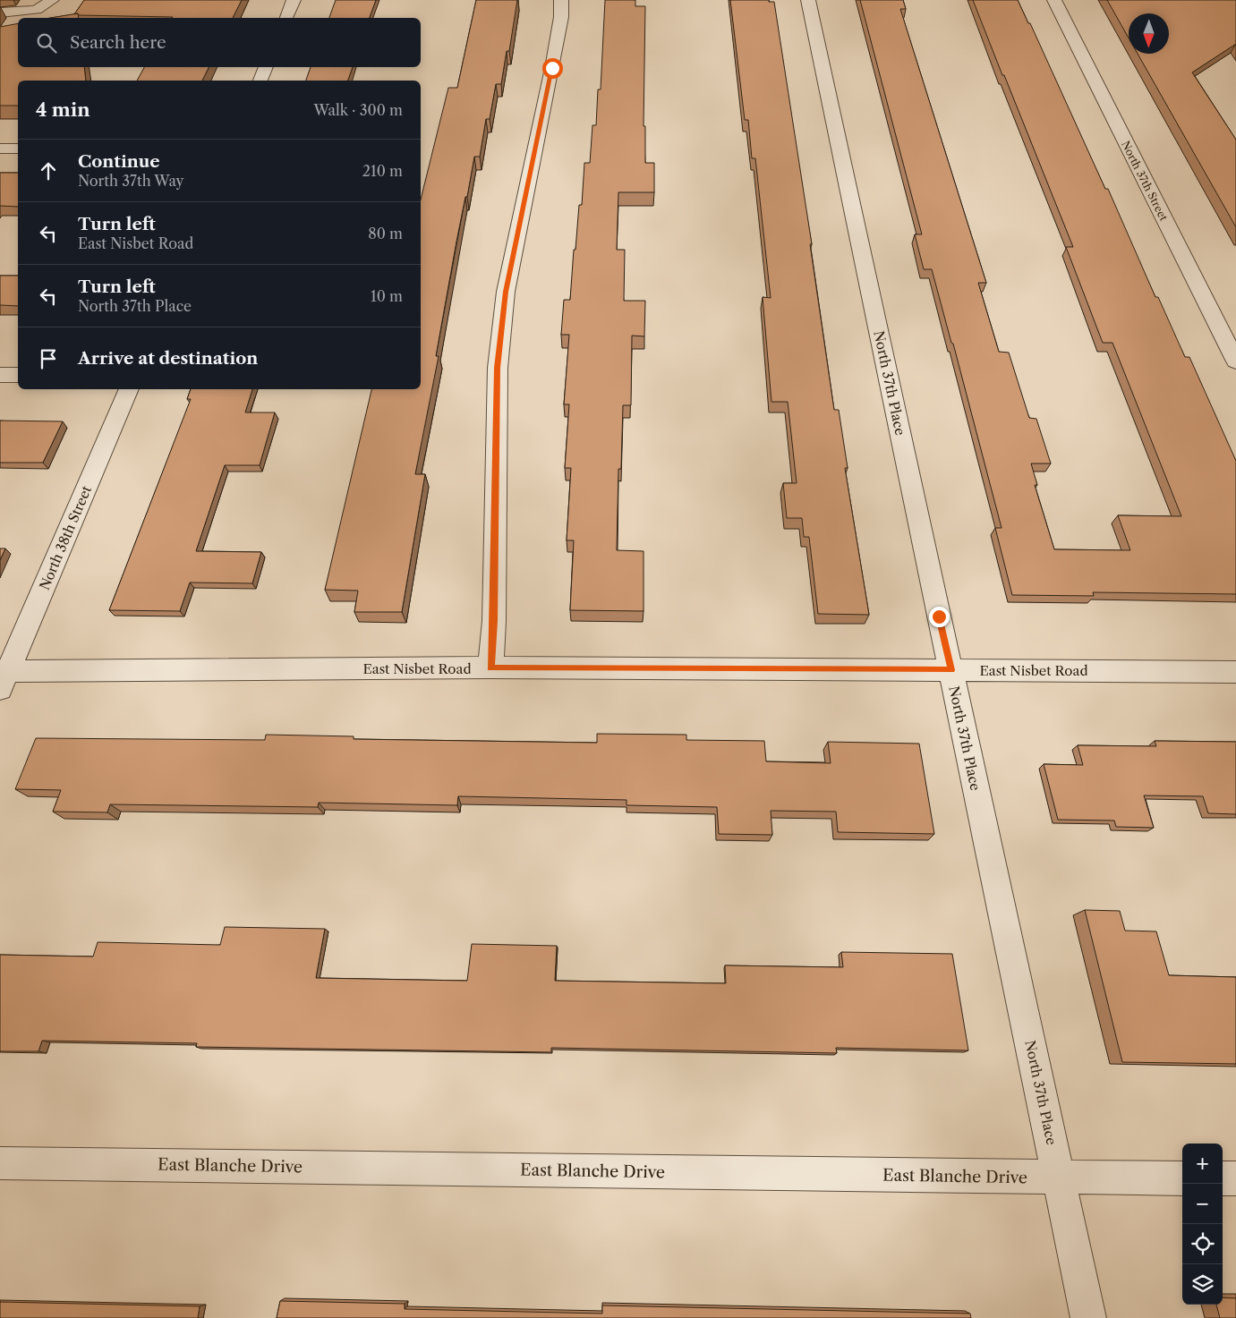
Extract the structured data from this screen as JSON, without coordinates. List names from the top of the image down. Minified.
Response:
{"streets":{"street":["North 37th Street","North 37th Place","North 38th Street","East Nisbet Road","East Blanche Drive"]},"crossings":[["North 37th Place","East Nisbet Road"],["North 37th Place","East Blanche Drive"],["North 38th Street","East Nisbet Road"]],"north":"bottom","page":{"search":"Search here","heading":["4 min","Walk · 300 m"],"list":[["Continue","North 37th Way","210 m"],["Turn left","East Nisbet Road","80 m"],["Turn left","North 37th Place","10 m"],"Arrive at destination"],"map_buttons":["+","−"]}}
